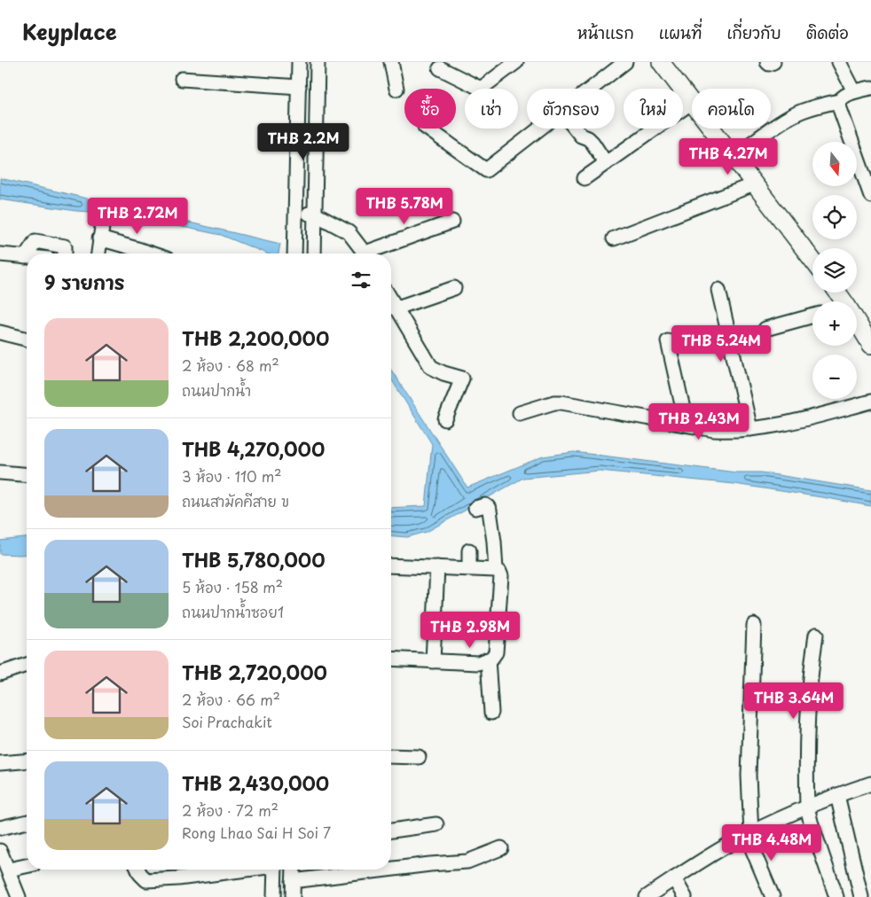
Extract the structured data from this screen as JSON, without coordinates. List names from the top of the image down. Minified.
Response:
{"north":"bottom","page":{"header":"Keyplace","nav":["หน้าแรก","แผนที่","เกี่ยวกับ","ติดต่อ"],"chip":["ซื้อ","เช่า","ตัวกรอง","ใหม่","คอนโด"],"price":["THB 2.2M","THB 4.27M","THB 5.78M","THB 2.72M","THB 5.24M","THB 2.43M","THB 2.98M","THB 3.64M","THB 4.48M"],"map_buttons":["+","−"],"heading":"9 รายการ","list":[{"name":"THB 2,200,000","note":"2 ห้อง · 68 m² · ถนนปากน้ำ"},{"name":"THB 4,270,000","note":"3 ห้อง · 110 m² · ถนนสามัคคีสาย ข"},{"name":"THB 5,780,000","note":"5 ห้อง · 158 m² · ถนนปากนำ้ซอย1"},{"name":"THB 2,720,000","note":"2 ห้อง · 66 m² · Soi Prachakit"},{"name":"THB 2,430,000","note":"2 ห้อง · 72 m² · Rong Lhao Sai H Soi 7"}]}}
